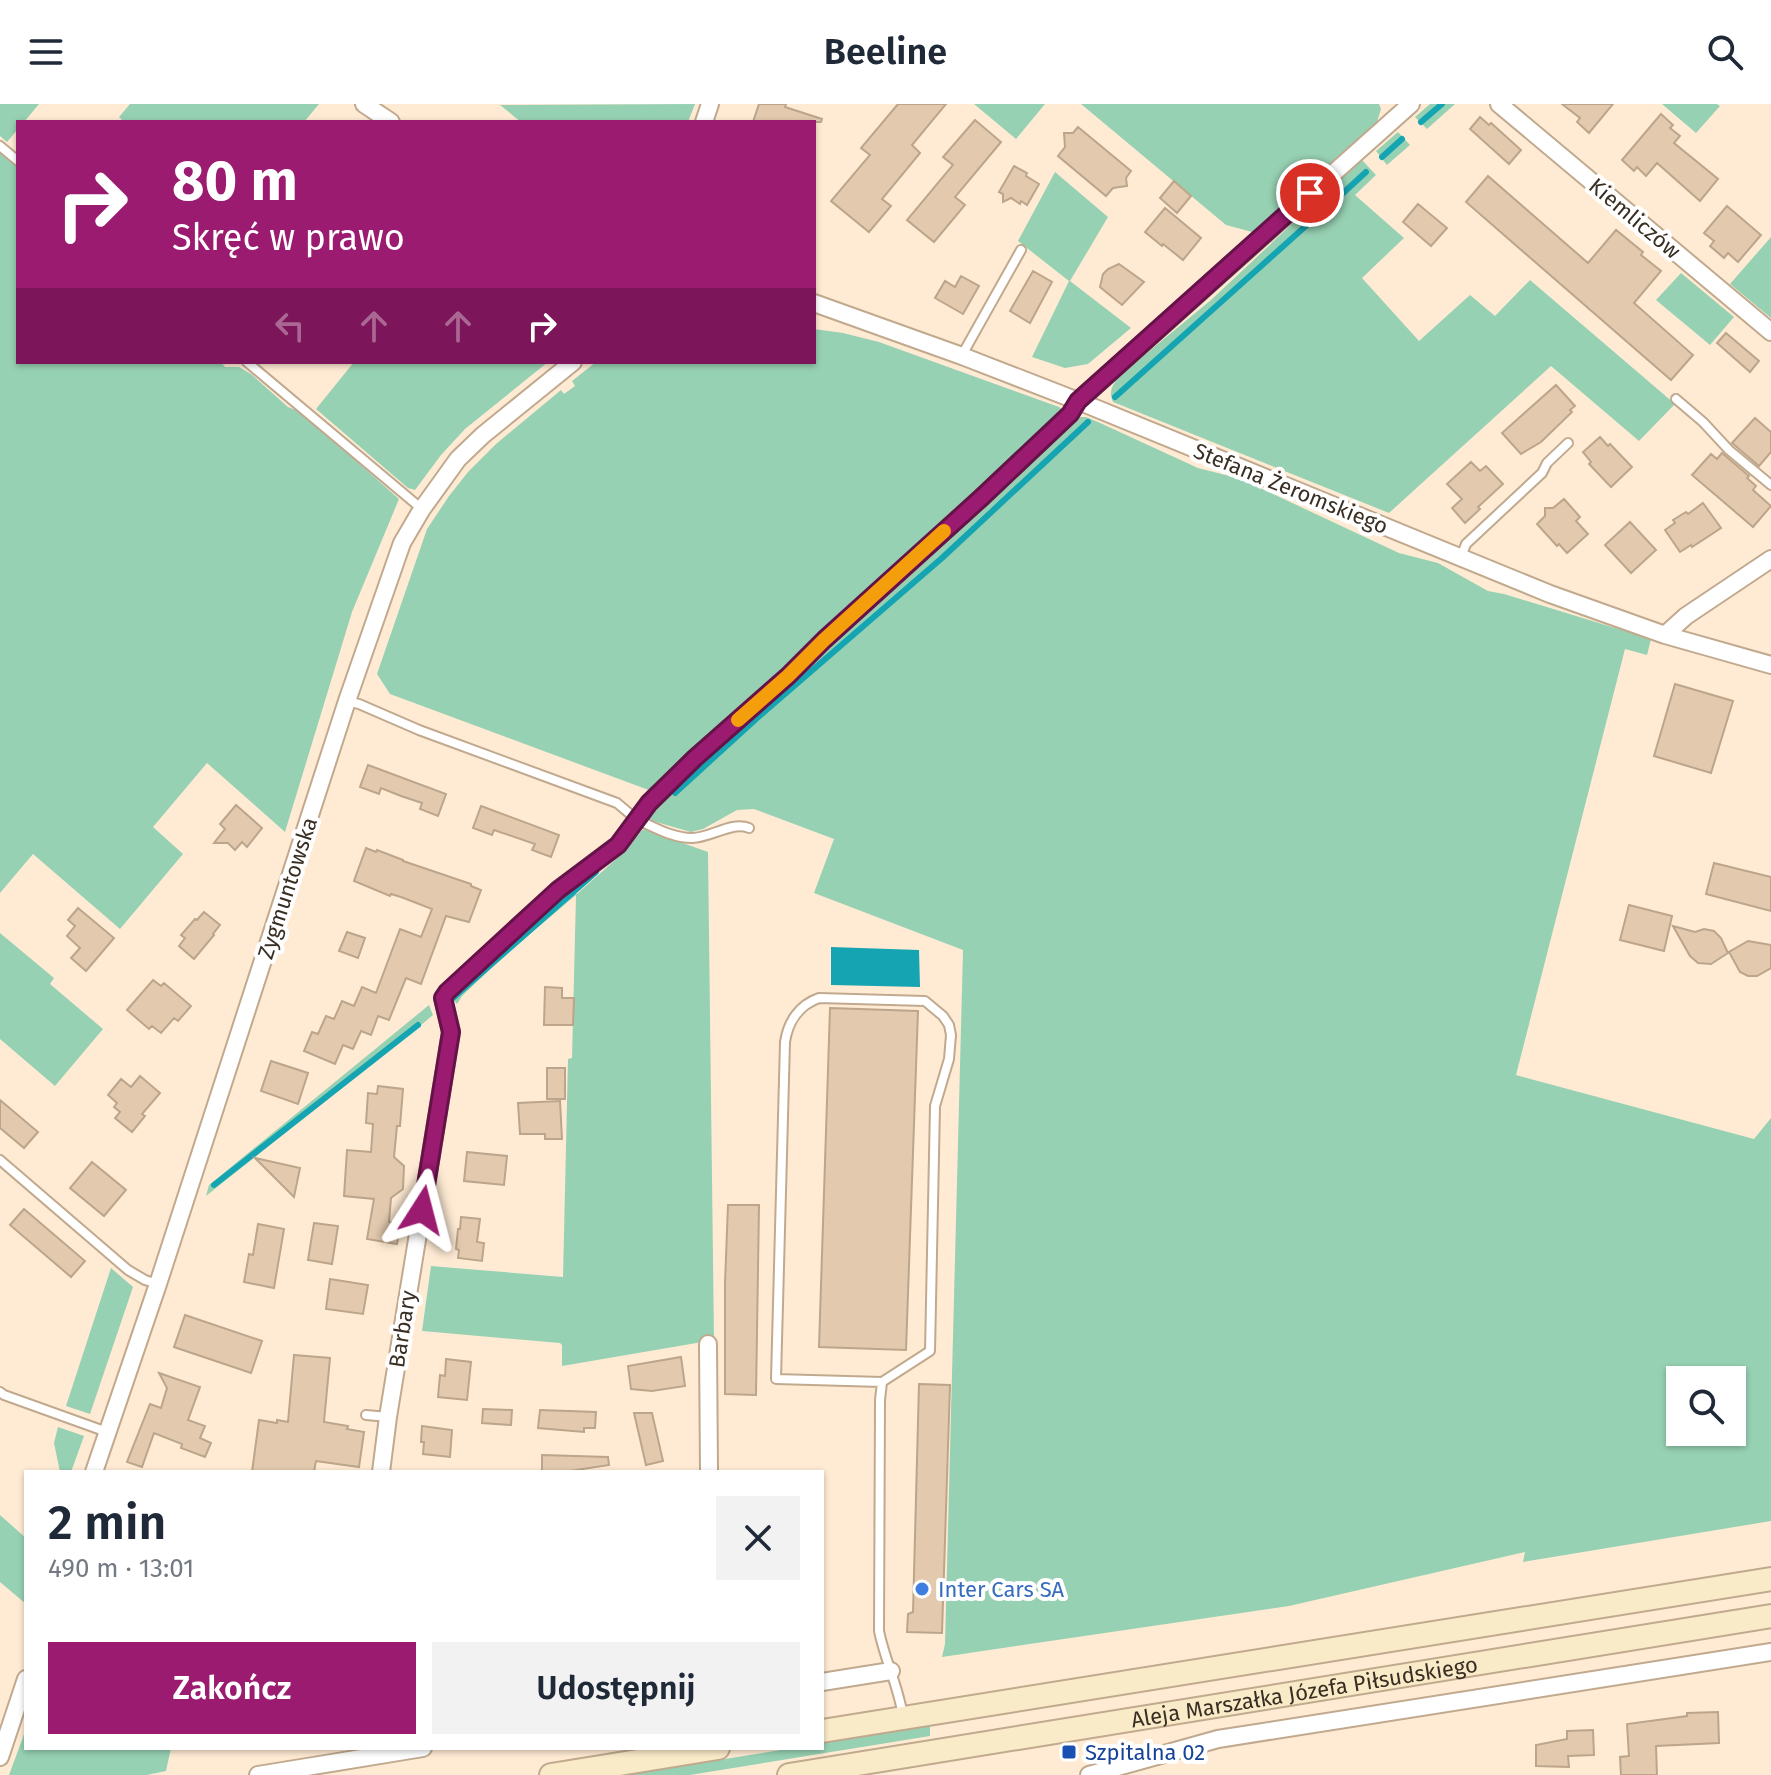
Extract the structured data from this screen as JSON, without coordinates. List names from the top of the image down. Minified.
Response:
{"streets":{"main road":["Aleja Marszałka Józefa Piłsudskiego"],"street":["Kiemliczów","Stefana Żeromskiego","Zygmuntowska","Barbary"]},"places":{"other":["Inter Cars SA"],"transit":["Szpitalna 02"]},"page":{"header":"Beeline","turn":["80 m","Skręć w prawo"],"heading":["2 min","490 m · 13:01"],"buttons":["Zakończ","Udostępnij"]}}
